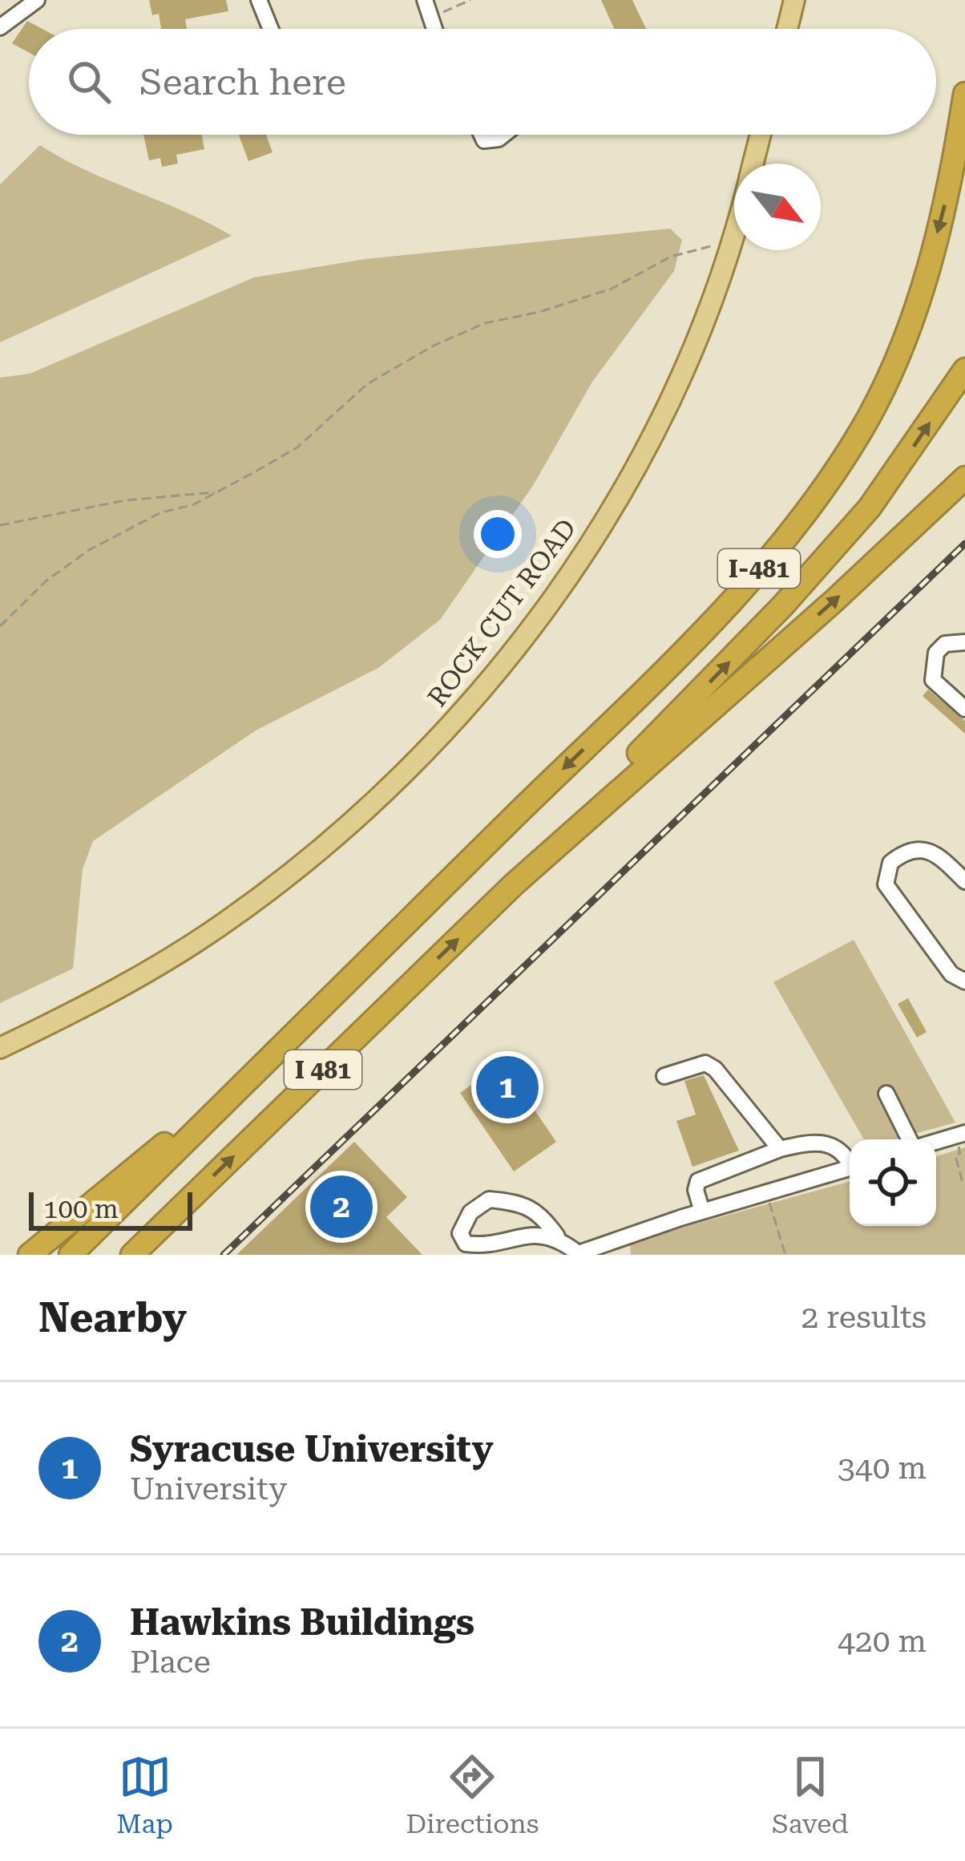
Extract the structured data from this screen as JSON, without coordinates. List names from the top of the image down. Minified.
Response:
{"streets":{"highway":["I-481","I 481"],"main road":["ROCK CUT ROAD"]},"crossings":[["I-481","I 481"]],"scale_bar":"100 m","north":"bottom right","page":{"search":"Search here","pins":["1","2"],"scale":"100 m","heading":["Nearby","2 results"],"list":[{"mark":"1","name":"Syracuse University","note":"University","value":"340 m"},{"mark":"2","name":"Hawkins Buildings","note":"Place","value":"420 m"}],"nav":["Map","Directions","Saved"]}}
